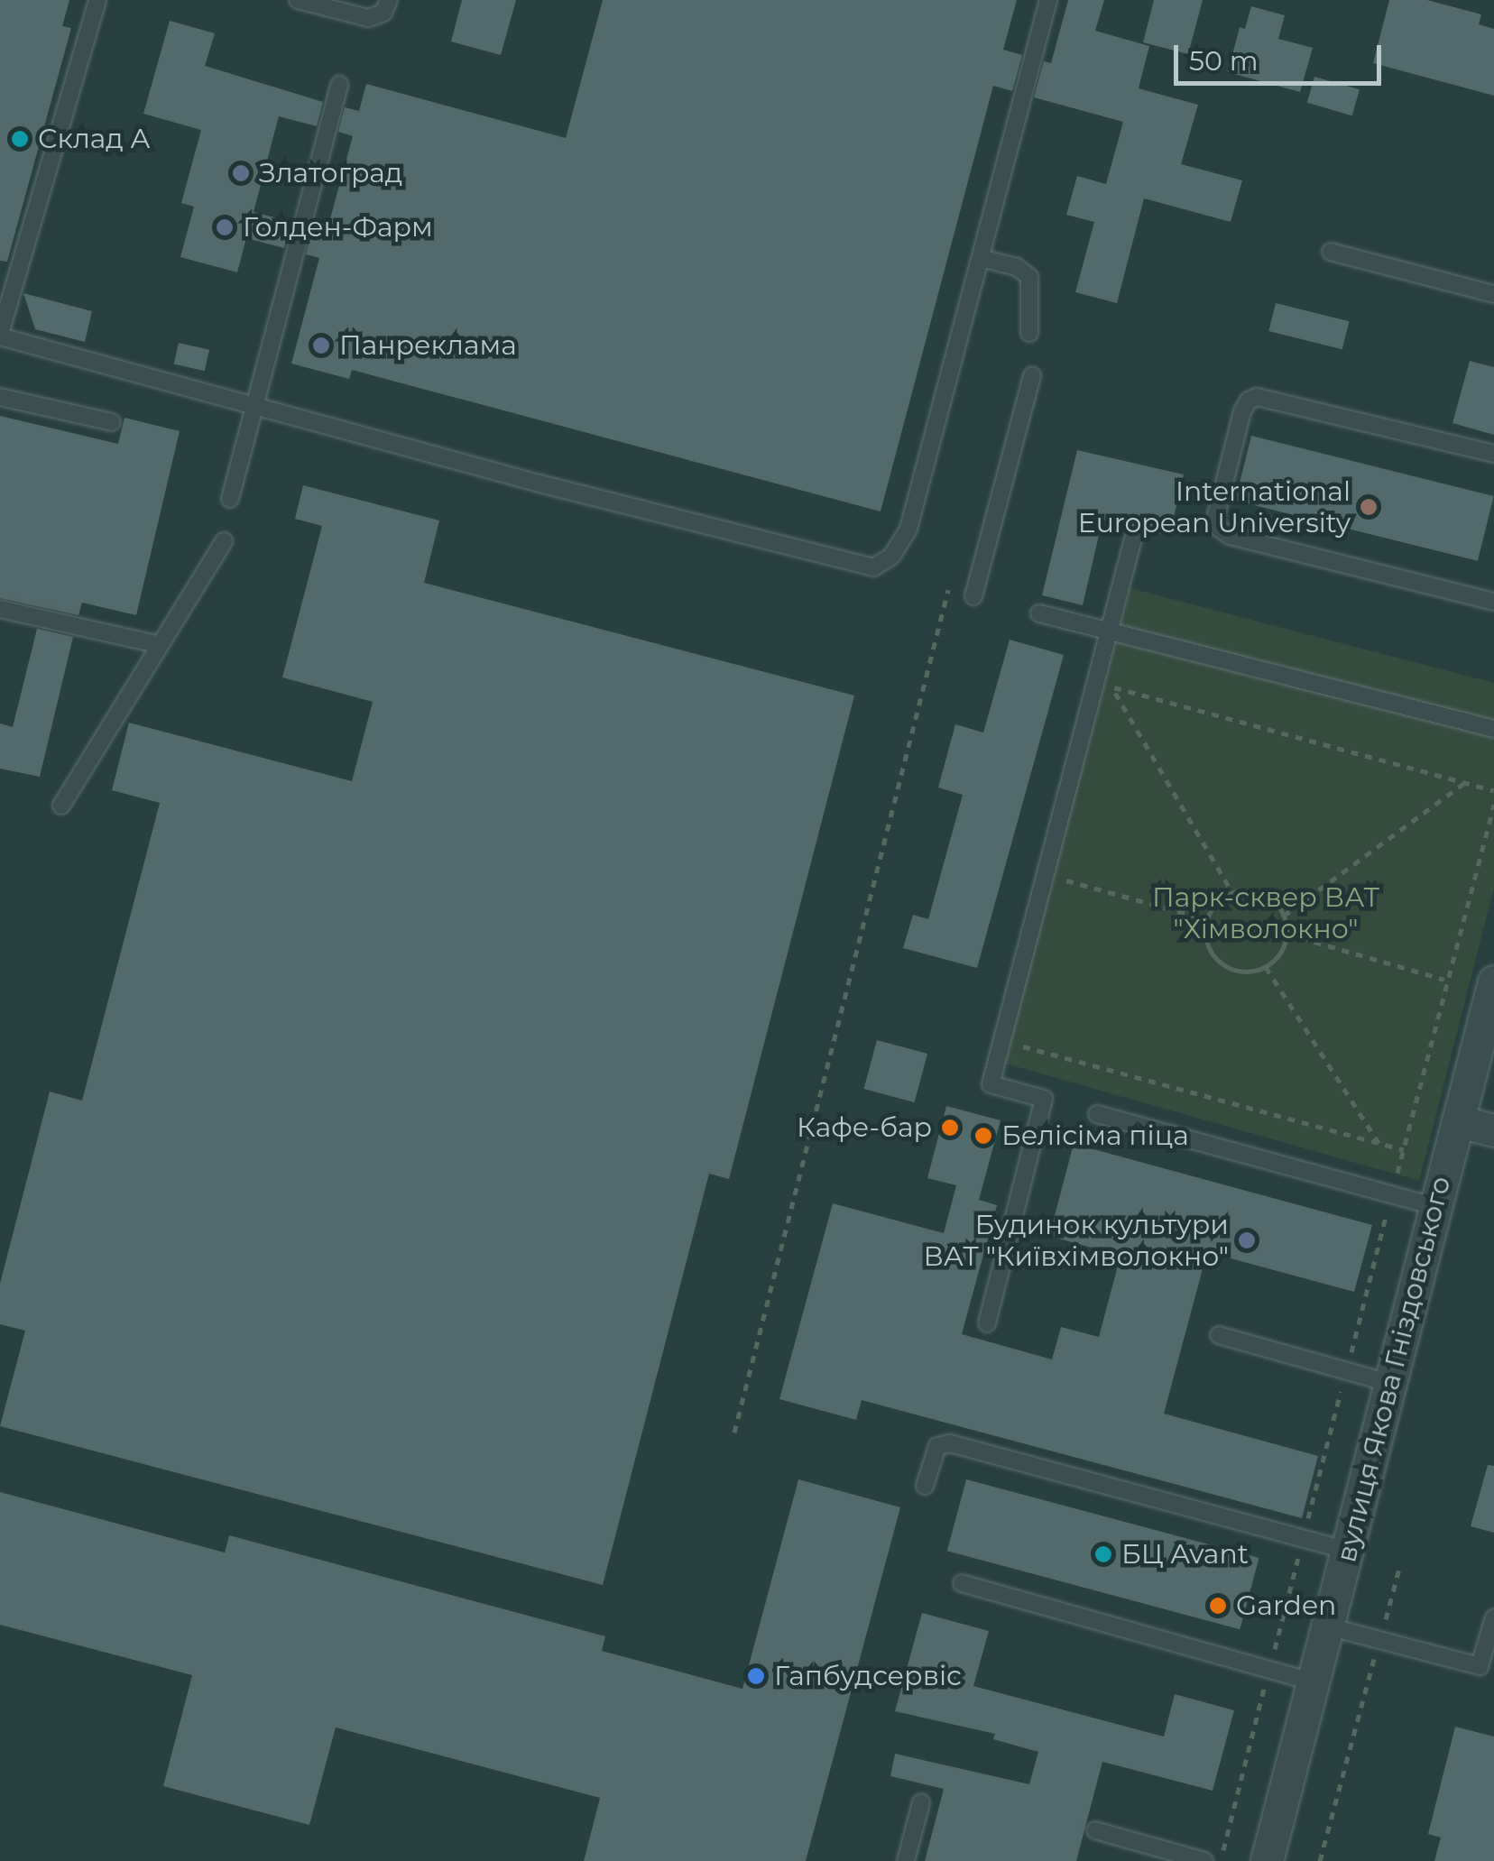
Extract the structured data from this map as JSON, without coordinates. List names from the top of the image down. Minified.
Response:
{"streets":{"street":["вулиця Якова Гніздовського"]},"parks":["Парк-сквер ВАТ \"Хімволокно\""],"places":["Склад A","Златоград","Голден-Фарм","Панреклама","International European University","Кафе-бар","Белісіма піца","Будинок культури ВАТ \"Київхімволокно\"","БЦ Avant","Garden","Гапбудсервіс"],"scale_bar":"50 m"}
